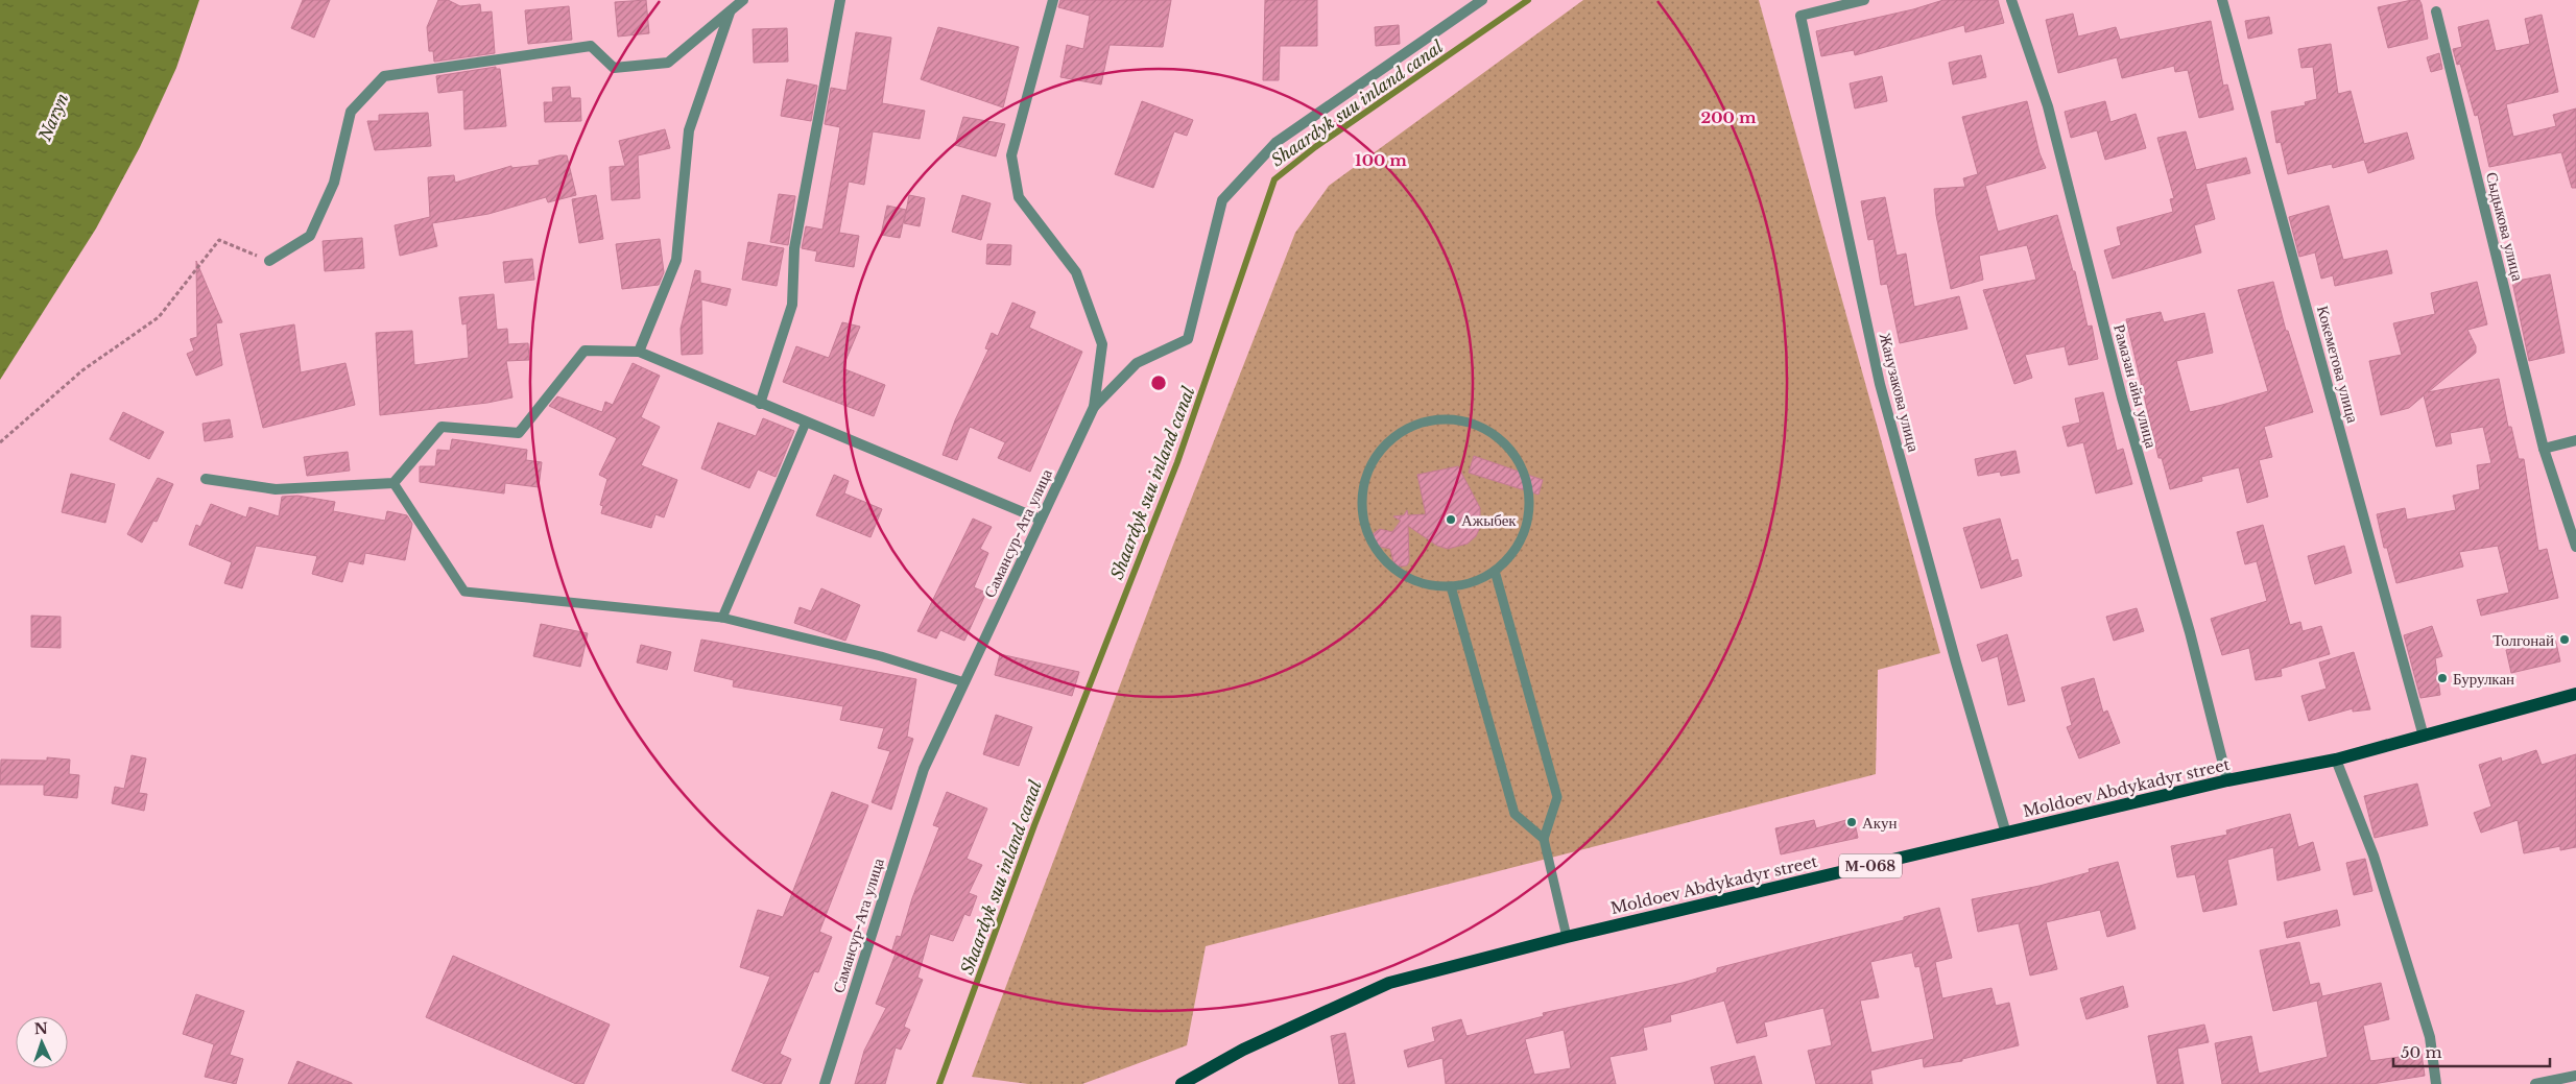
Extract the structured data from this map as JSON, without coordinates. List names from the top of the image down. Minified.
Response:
{"streets":{"main road":["Moldoev Abdykadyr street","М-068"],"street":["Сыдыкова улица","Кокеметова улица","Рамазан айы улица","Жанузакова улица","Самансур-Ата улица"]},"crossings":[["Кокеметова улица","Moldoev Abdykadyr street"],["Рамазан айы улица","Moldoev Abdykadyr street"],["Жанузакова улица","Moldoev Abdykadyr street"]],"water":["Shaardyk suu inland canal","Naryn"],"places":["Ажыбек","Толгонай","Бурулкан","Акун"],"scale_bar":"50 m","north":"top","rings":["200 m","100 m"]}
